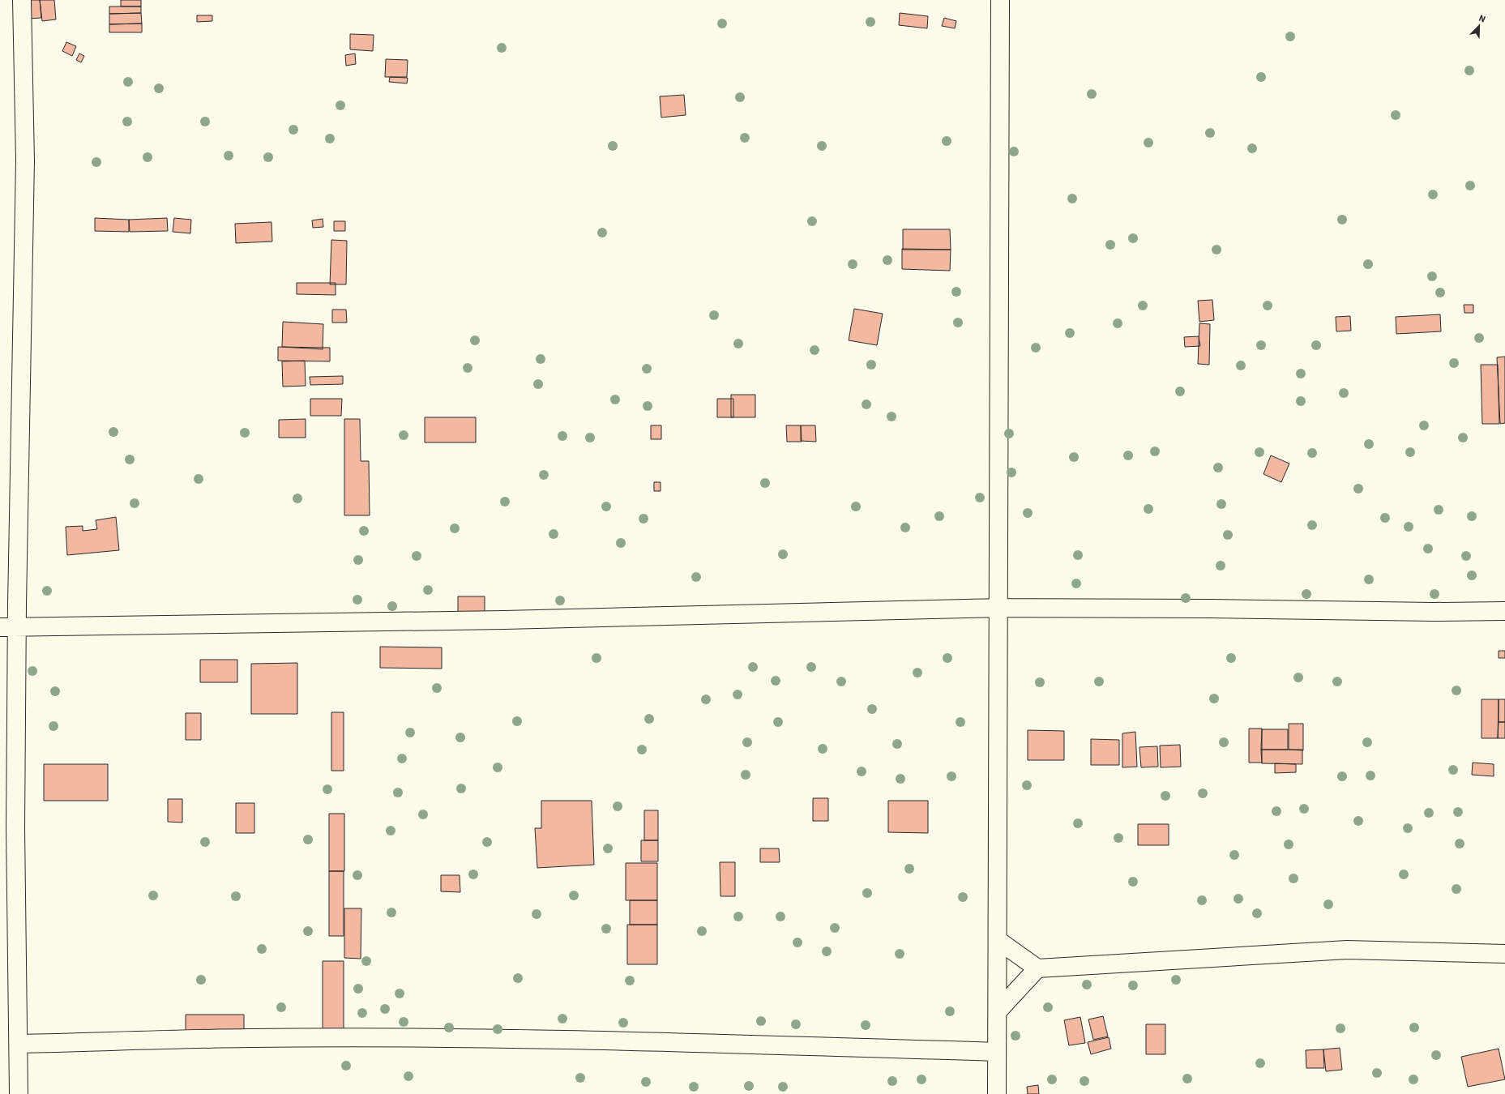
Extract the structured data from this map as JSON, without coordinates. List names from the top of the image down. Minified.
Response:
{"north":"top right"}
